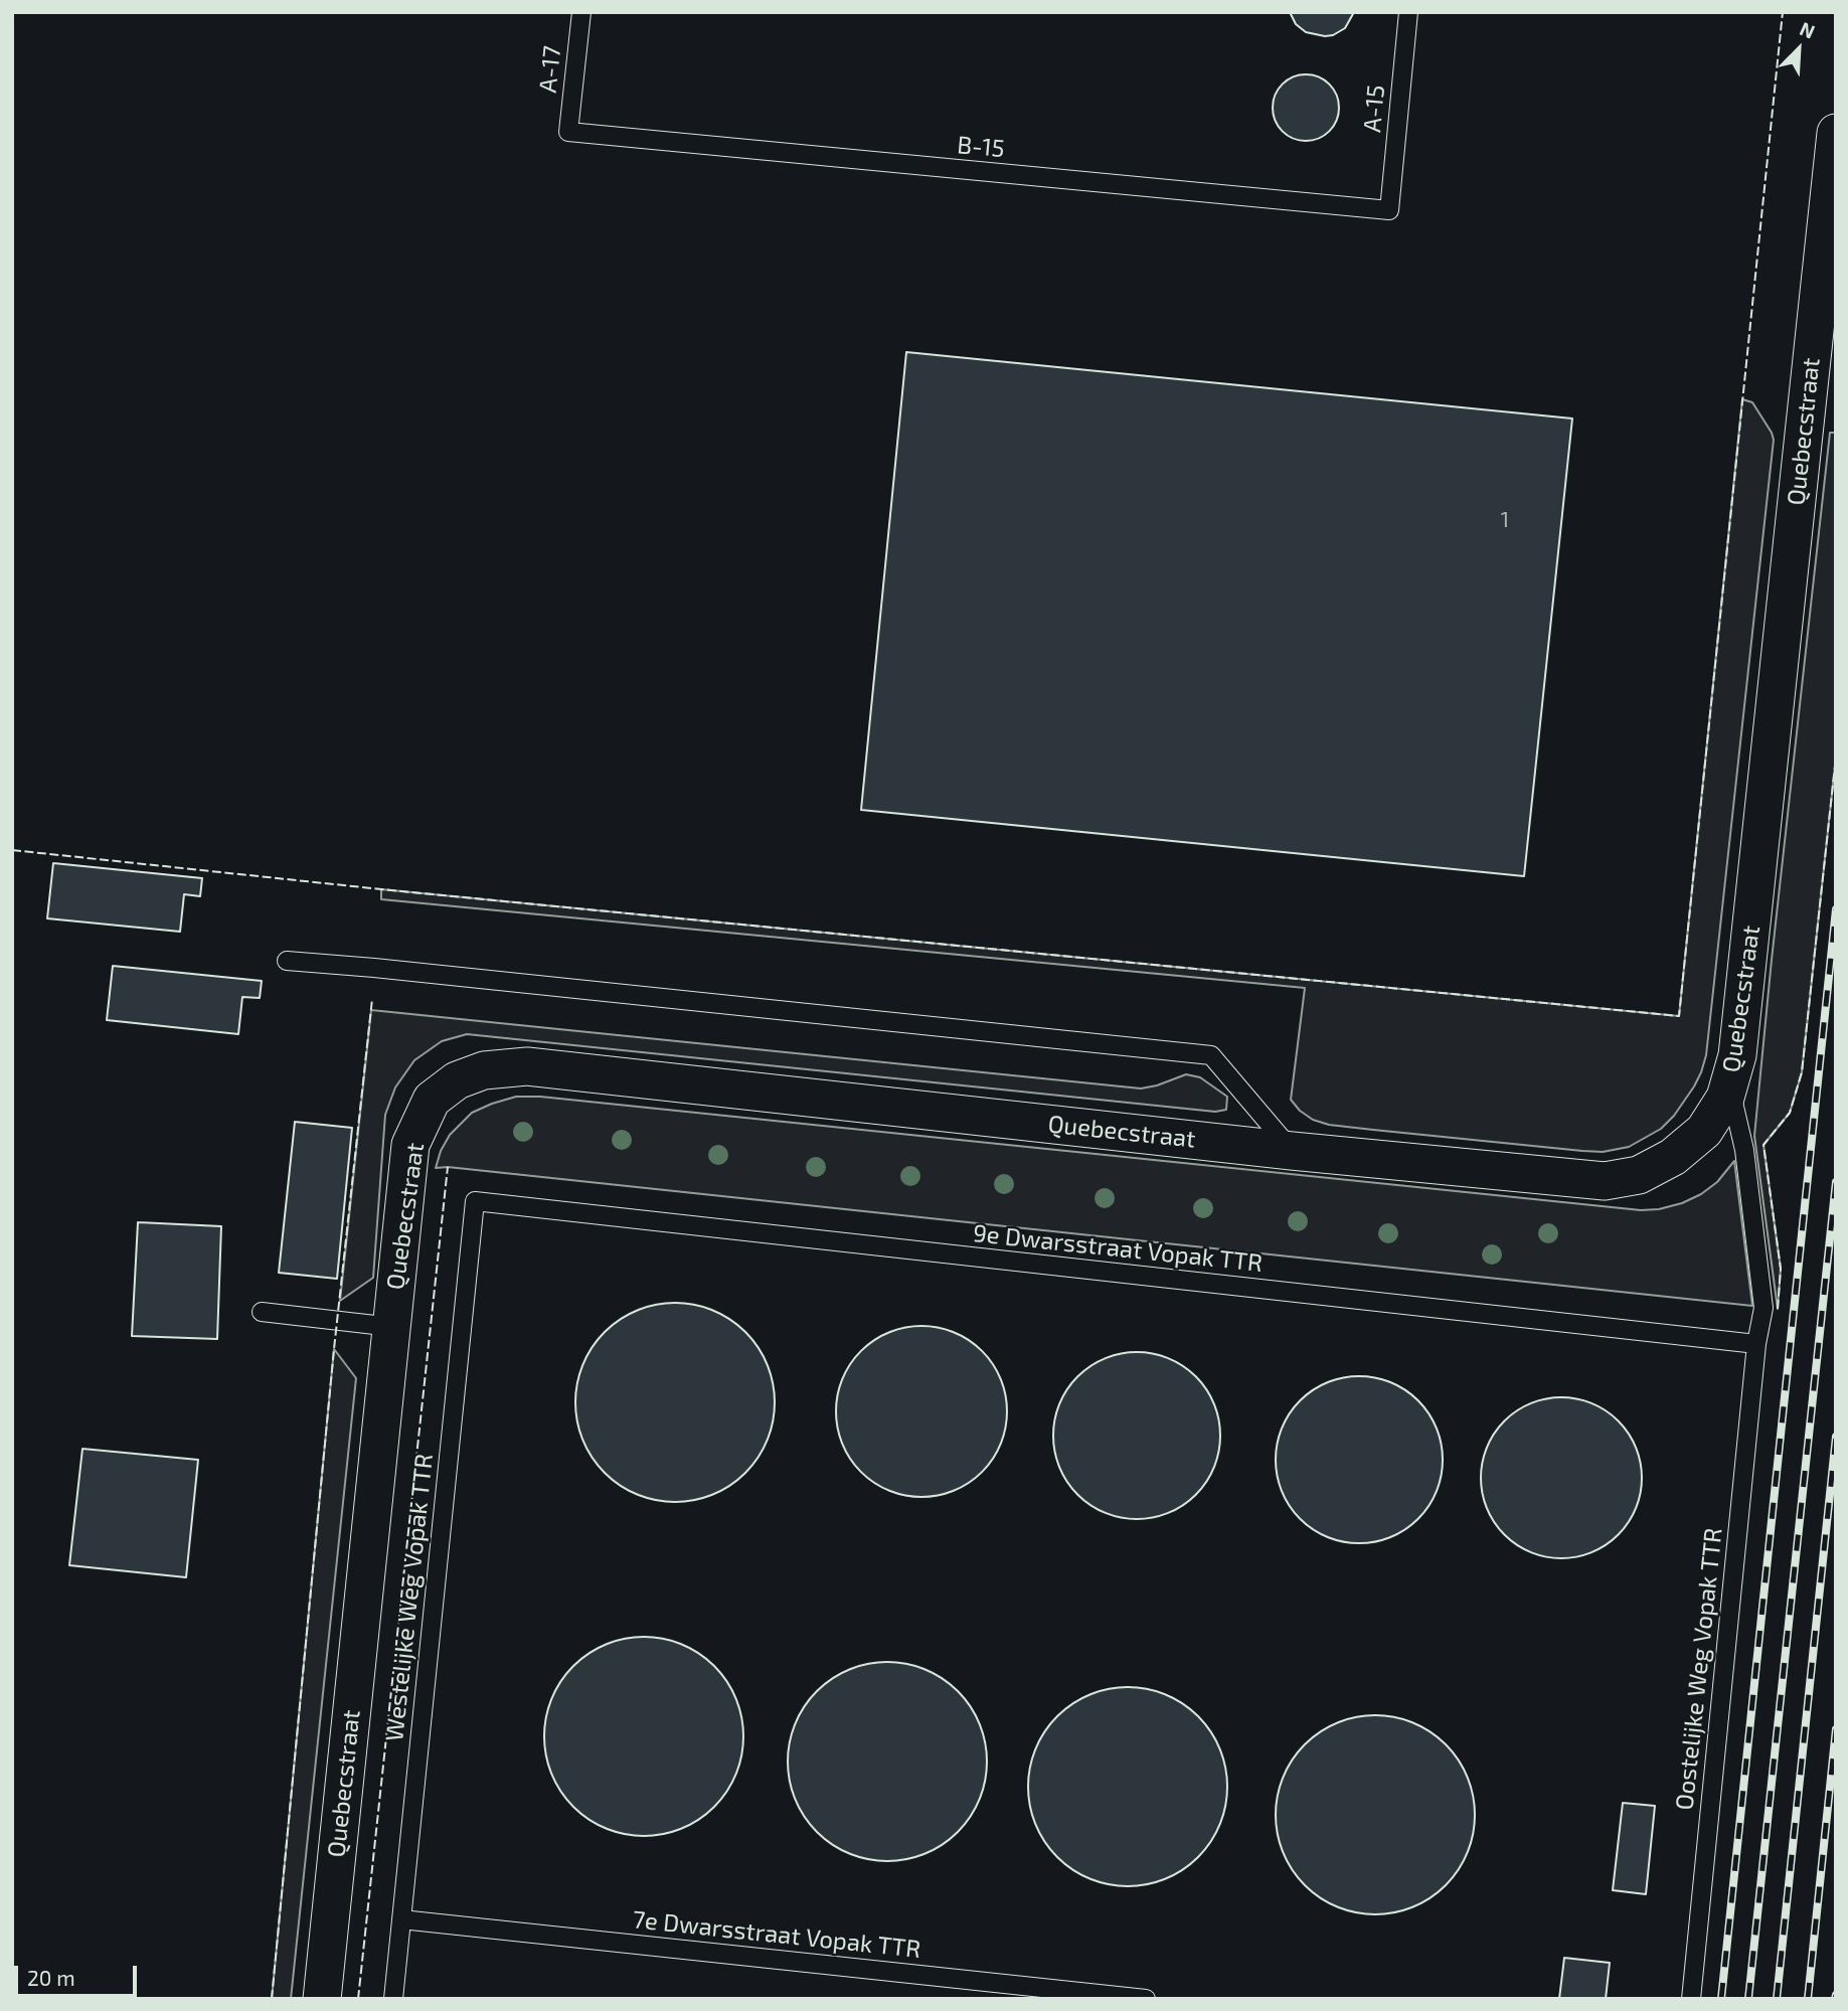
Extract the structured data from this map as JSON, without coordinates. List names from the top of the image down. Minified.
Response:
{"streets":{"street":["Quebecstraat"],"lane":["A-17","A-15","B-15","9e Dwarsstraat Vopak TTR","Westelijke Weg Vopak TTR","Oostelijke Weg Vopak TTR","7e Dwarsstraat Vopak TTR"]},"crossings":[["A-17","B-15"],["A-15","B-15"],["Quebecstraat","Oostelijke Weg Vopak TTR"],["9e Dwarsstraat Vopak TTR","Westelijke Weg Vopak TTR"],["9e Dwarsstraat Vopak TTR","Oostelijke Weg Vopak TTR"],["Westelijke Weg Vopak TTR","7e Dwarsstraat Vopak TTR"]],"house_numbers":["1"],"scale_bar":"20 m","north":"top right"}
